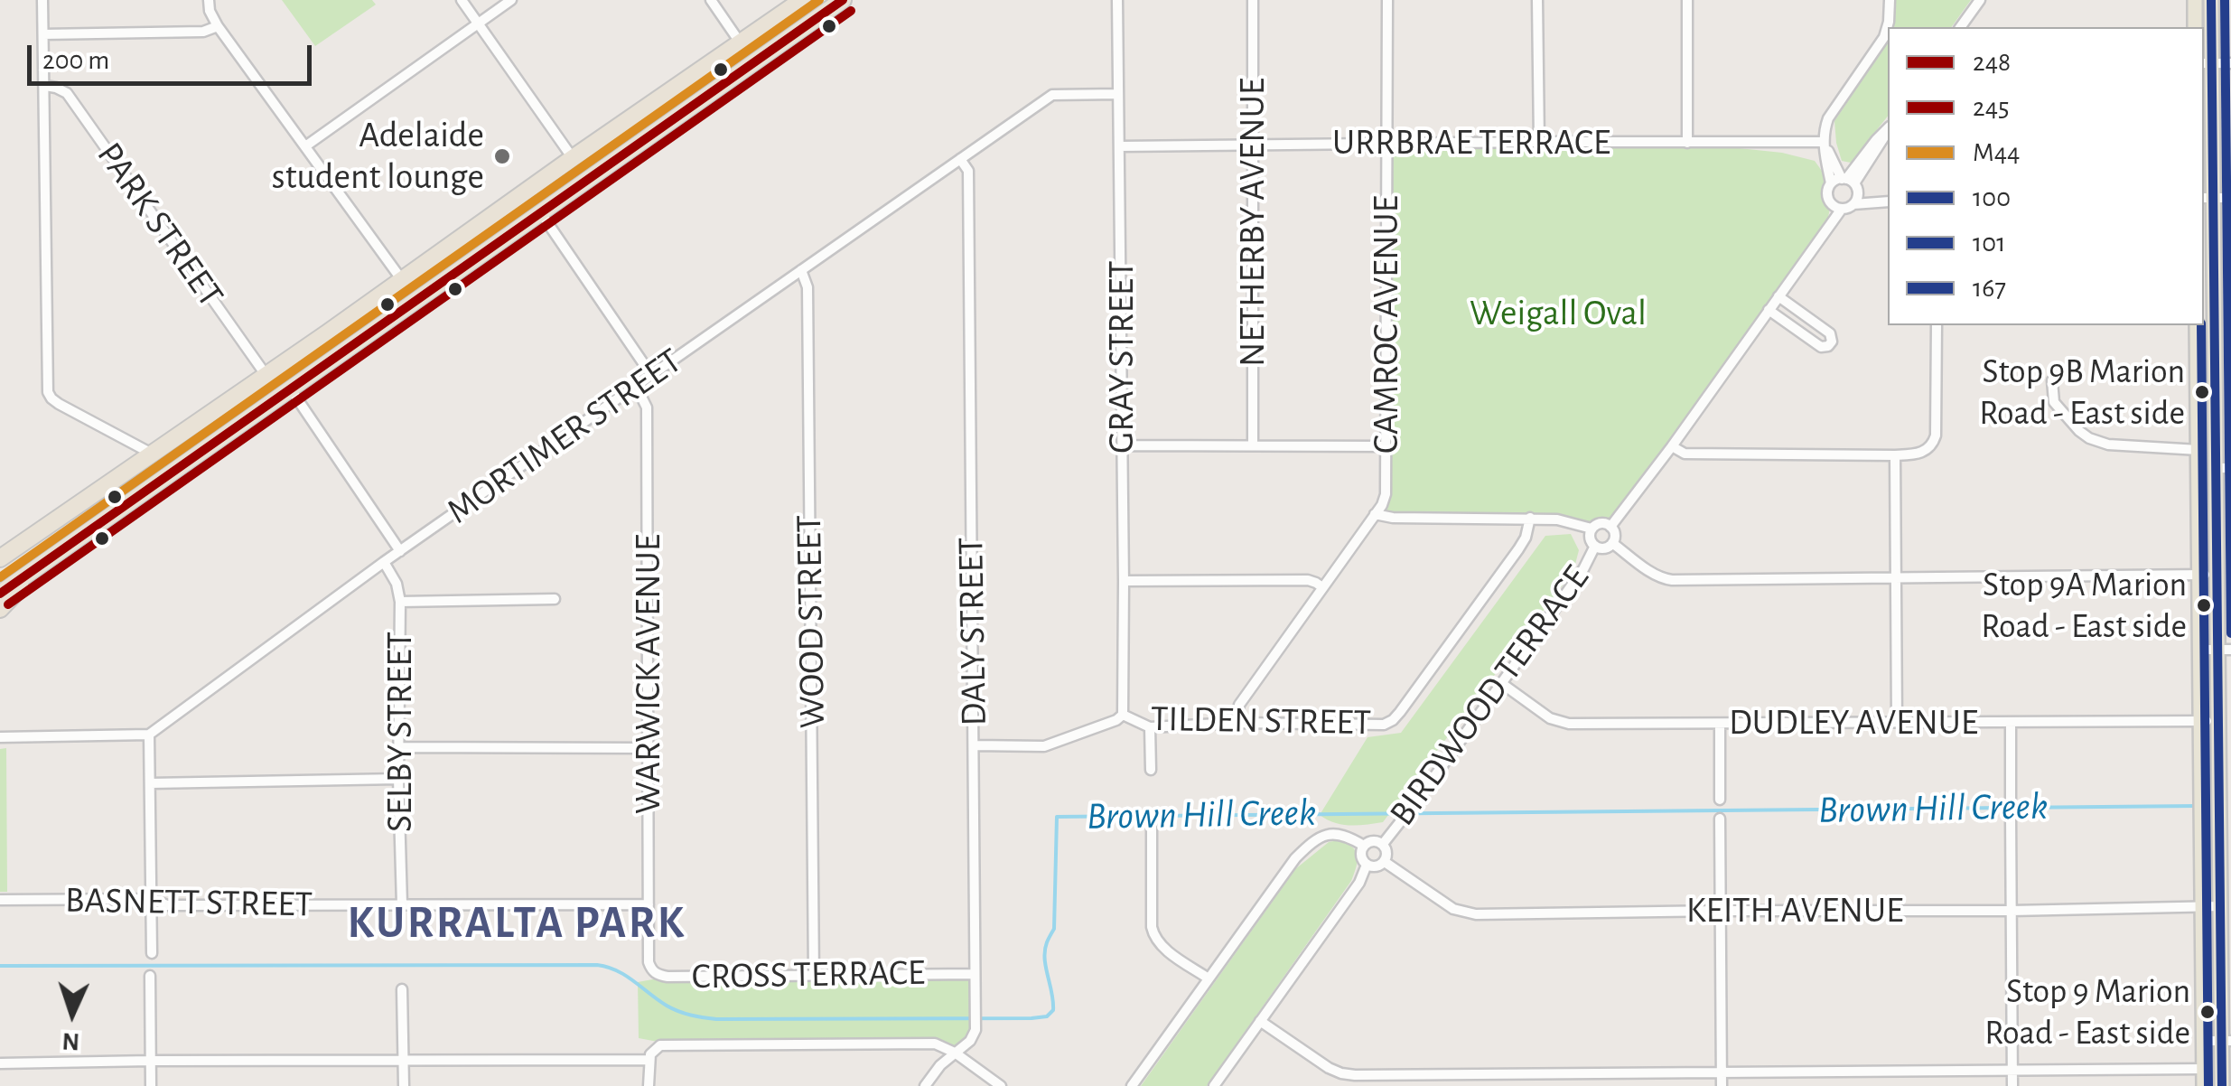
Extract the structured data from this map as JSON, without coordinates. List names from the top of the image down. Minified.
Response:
{"streets":{"street":["URRBRAE TERRACE","NETHERBY AVENUE","PARK STREET","CAMROC AVENUE","GRAY STREET","MORTIMER STREET","WOOD STREET","DALY STREET","WARWICK AVENUE","BIRDWOOD TERRACE","TILDEN STREET","DUDLEY AVENUE","SELBY STREET","BASNETT STREET","KEITH AVENUE","CROSS TERRACE"]},"crossings":[["URRBRAE TERRACE","NETHERBY AVENUE"],["URRBRAE TERRACE","CAMROC AVENUE"],["URRBRAE TERRACE","GRAY STREET"],["GRAY STREET","MORTIMER STREET"],["GRAY STREET","TILDEN STREET"],["MORTIMER STREET","WOOD STREET"],["MORTIMER STREET","DALY STREET"],["MORTIMER STREET","WARWICK AVENUE"],["MORTIMER STREET","SELBY STREET"],["WOOD STREET","CROSS TERRACE"],["DALY STREET","TILDEN STREET"],["DALY STREET","CROSS TERRACE"],["WARWICK AVENUE","BASNETT STREET"],["WARWICK AVENUE","CROSS TERRACE"],["BIRDWOOD TERRACE","DUDLEY AVENUE"],["BIRDWOOD TERRACE","KEITH AVENUE"],["SELBY STREET","BASNETT STREET"]],"districts":["KURRALTA PARK"],"water":["Brown Hill Creek"],"parks":["Weigall Oval"],"places":["Adelaide student lounge","Stop 9B Marion Road - East side","Stop 9A Marion Road - East side","Stop 9 Marion Road - East side"],"lines":["transit line 248","transit line M44","transit line 100","transit line 167","transit line 245","transit line 101"],"legend":["248","245","M44","100","101","167"],"scale_bar":"200 m","north":"bottom"}
